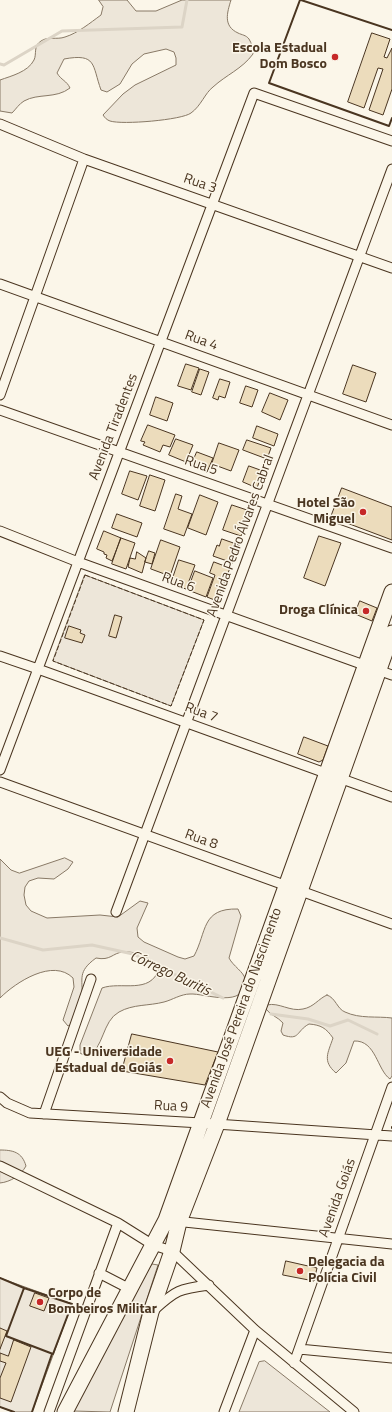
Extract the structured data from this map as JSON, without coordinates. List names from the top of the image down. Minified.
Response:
{"streets":{"main road":["Avenida José Pereira do Nascimento"],"street":["Rua 3","Rua 4","Avenida Tiradentes","Rua 5","Avenida Pedro Álvares Cabral","Rua 6","Rua 7","Rua 8","Rua 9","Avenida Goiás"]},"crossings":[["Rua 3","Avenida Tiradentes"],["Rua 3","Avenida Pedro Álvares Cabral"],["Rua 4","Avenida Tiradentes"],["Rua 4","Avenida Pedro Álvares Cabral"],["Avenida Tiradentes","Rua 5"],["Avenida Tiradentes","Rua 6"],["Avenida Tiradentes","Rua 7"],["Rua 5","Avenida Pedro Álvares Cabral"],["Avenida Pedro Álvares Cabral","Rua 6"],["Avenida Pedro Álvares Cabral","Rua 7"],["Avenida Pedro Álvares Cabral","Rua 8"],["Rua 6","Avenida José Pereira do Nascimento"],["Rua 7","Avenida José Pereira do Nascimento"],["Rua 8","Avenida José Pereira do Nascimento"],["Avenida José Pereira do Nascimento","Rua 9"],["Rua 9","Avenida Goiás"]],"water":["Córrego Buritis"],"places":["Escola Estadual Dom Bosco","Hotel São Miguel","Droga Clínica","UEG - Universidade Estadual de Goiás","Delegacia da Polícia Civil","Corpo de Bombeiros Militar"]}
